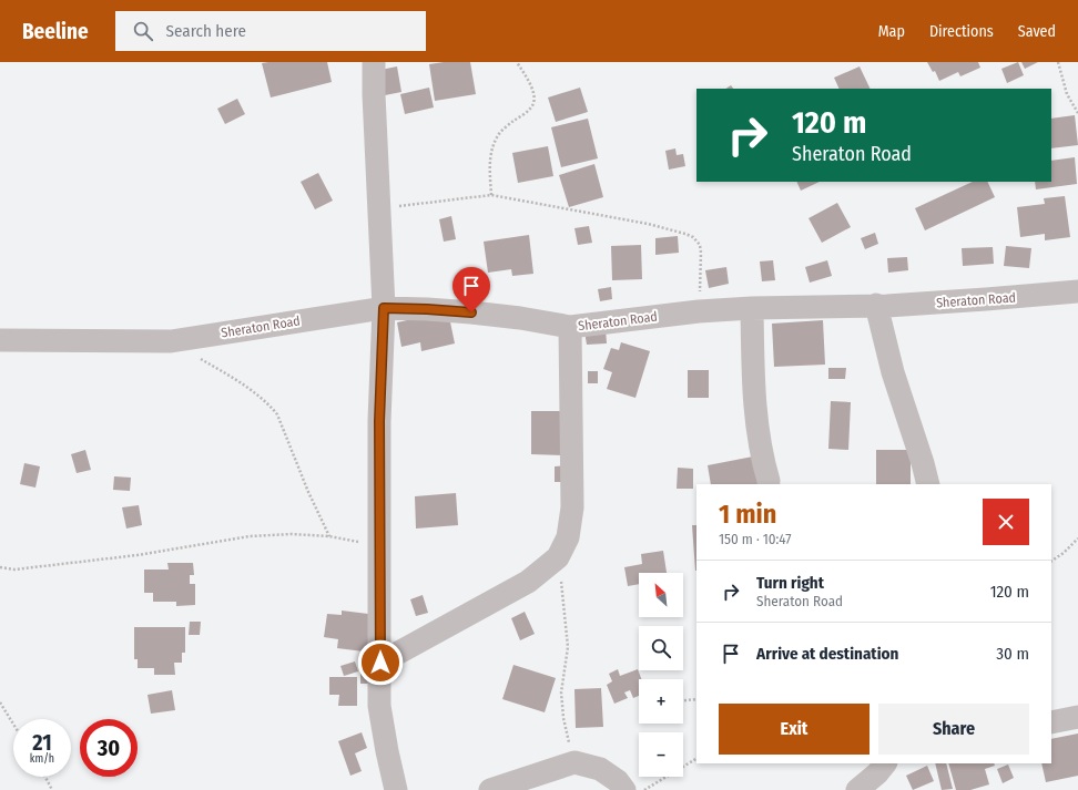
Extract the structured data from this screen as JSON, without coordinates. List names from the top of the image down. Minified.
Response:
{"streets":{"street":["Sheraton Road"]},"north":"top left","page":{"header":"Beeline","search":"Search here","nav":["Map","Directions","Saved"],"turn":["120 m","Sheraton Road"],"heading":["1 min","150 m · 10:47"],"list":[{"name":"Turn right","note":"Sheraton Road","value":"120 m"},{"name":"Arrive at destination","value":"30 m"}],"map_buttons":["+","−"],"buttons":["Exit","Share"],"speed":"21 km/h","limit":"30"}}
